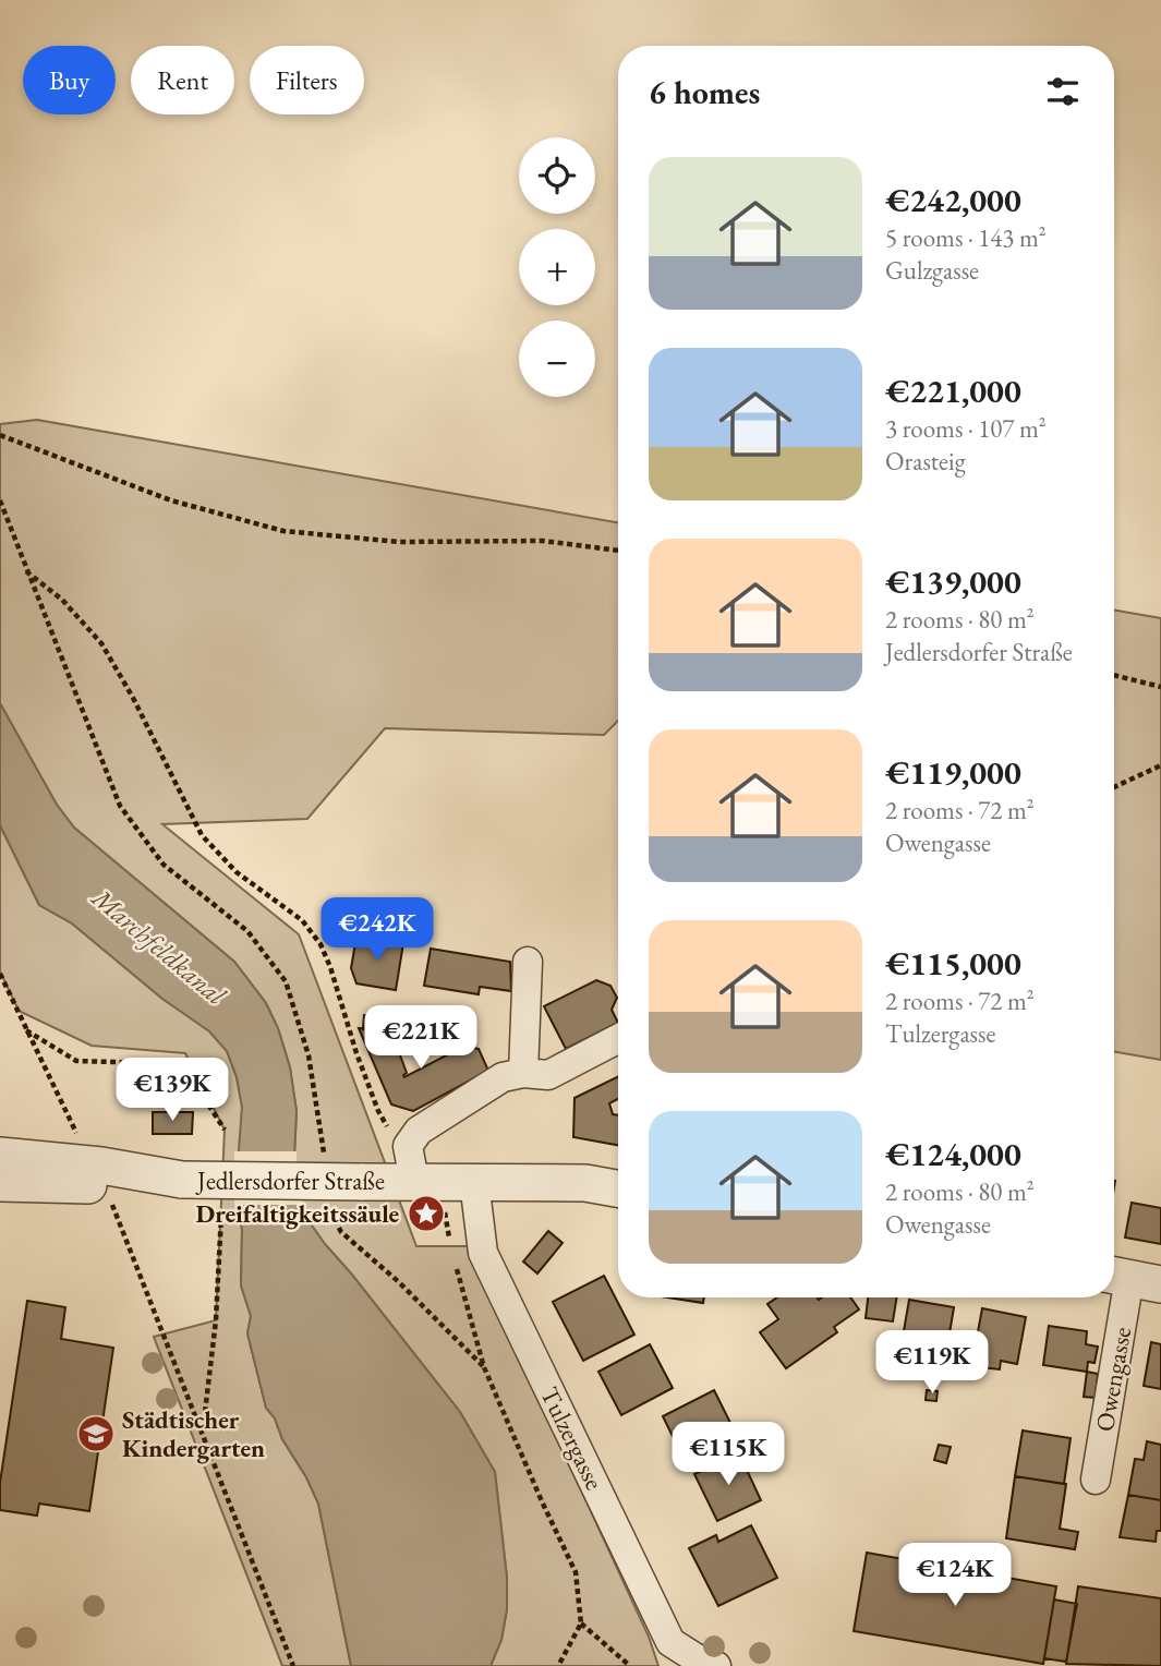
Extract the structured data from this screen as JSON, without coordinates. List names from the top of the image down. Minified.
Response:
{"streets":{"street":["Jedlersdorfer Straße","Owengasse","Tulzergasse"]},"crossings":[["Jedlersdorfer Straße","Tulzergasse"]],"water":["Marchfeldkanal"],"places":{"place":["Dreifaltigkeitssäule"],"school or university":["Städtischer Kindergarten"]},"page":{"chip":["Buy","Rent","Filters"],"heading":"6 homes","map_buttons":["+","−"],"list":[{"name":"€242,000","note":"5 rooms · 143 m² · Gulzgasse"},{"name":"€221,000","note":"3 rooms · 107 m² · Orasteig"},{"name":"€139,000","note":"2 rooms · 80 m² · Jedlersdorfer Straße"},{"name":"€119,000","note":"2 rooms · 72 m² · Owengasse"},{"name":"€115,000","note":"2 rooms · 72 m² · Tulzergasse"},{"name":"€124,000","note":"2 rooms · 80 m² · Owengasse"}],"price":["€242K","€221K","€139K","€119K","€115K","€124K"]}}
